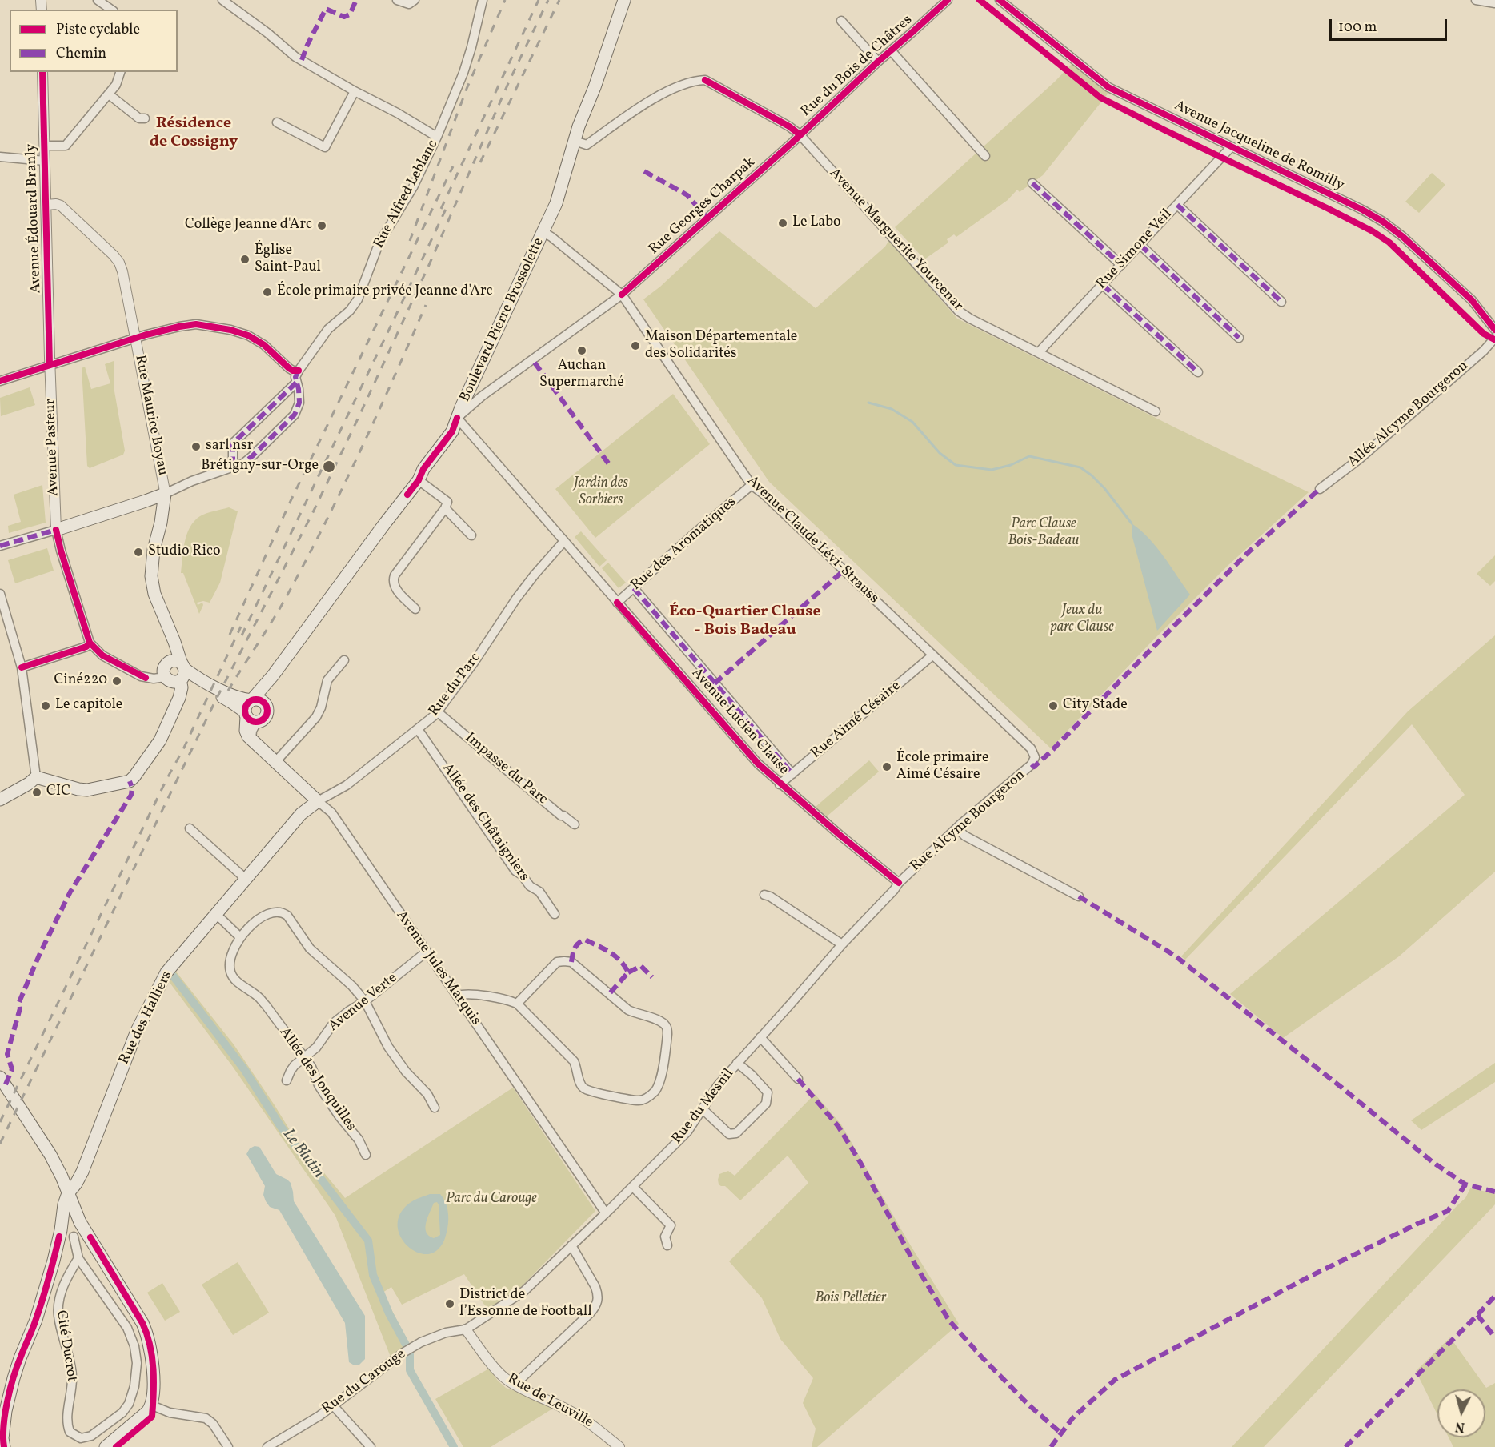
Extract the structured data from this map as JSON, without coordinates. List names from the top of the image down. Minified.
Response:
{"streets":{"main road":["Boulevard Pierre Brossolette","Avenue Jules Marquis","Rue des Halliers"],"street":["Rue du Bois de Châtres","Avenue Jacqueline de Romilly","Rue Alfred Leblanc","Rue Georges Charpak","Avenue Édouard Branly","Avenue Marguerite Yourcenar","Rue Simone Veil","Allée Alcyme Bourgeron","Rue Maurice Boyau","Avenue Pasteur","Avenue Claude Lévi-Strauss","Rue des Aromatiques","Rue du Parc","Rue Aimé Césaire","Avenue Lucien Clause","Impasse du Parc","Rue Alcyme Bourgeron","Allée des Châtaigniers","Avenue Verte","Allée des Jonquilles","Rue du Mesnil","Cité Ducrot","Rue du Carouge","Rue de Leuville"]},"crossings":[["Rue du Bois de Châtres","Rue Georges Charpak"],["Rue du Bois de Châtres","Avenue Marguerite Yourcenar"],["Rue du Bois de Châtres","Boulevard Pierre Brossolette"],["Avenue Jacqueline de Romilly","Rue Simone Veil"],["Rue Georges Charpak","Avenue Marguerite Yourcenar"],["Rue Georges Charpak","Boulevard Pierre Brossolette"],["Rue Georges Charpak","Avenue Claude Lévi-Strauss"],["Rue Georges Charpak","Avenue Lucien Clause"],["Avenue Édouard Branly","Rue Maurice Boyau"],["Avenue Édouard Branly","Avenue Pasteur"],["Avenue Marguerite Yourcenar","Rue Simone Veil"],["Boulevard Pierre Brossolette","Avenue Claude Lévi-Strauss"],["Boulevard Pierre Brossolette","Avenue Lucien Clause"],["Boulevard Pierre Brossolette","Avenue Jules Marquis"],["Avenue Claude Lévi-Strauss","Rue des Aromatiques"],["Avenue Claude Lévi-Strauss","Rue Aimé Césaire"],["Avenue Claude Lévi-Strauss","Rue Alcyme Bourgeron"],["Rue des Aromatiques","Avenue Lucien Clause"],["Rue du Parc","Avenue Lucien Clause"],["Rue du Parc","Impasse du Parc"],["Rue du Parc","Allée des Châtaigniers"],["Rue du Parc","Avenue Jules Marquis"],["Rue du Parc","Rue des Halliers"],["Rue Aimé Césaire","Avenue Lucien Clause"],["Avenue Lucien Clause","Rue Alcyme Bourgeron"],["Avenue Lucien Clause","Rue du Mesnil"],["Rue Alcyme Bourgeron","Rue du Mesnil"],["Avenue Jules Marquis","Avenue Verte"],["Avenue Jules Marquis","Rue des Halliers"],["Avenue Jules Marquis","Rue du Mesnil"],["Avenue Verte","Allée des Jonquilles"],["Rue du Mesnil","Rue du Carouge"],["Rue du Mesnil","Rue de Leuville"],["Rue du Carouge","Rue de Leuville"]],"districts":["Résidence de Cossigny","Éco-Quartier Clause - Bois Badeau"],"water":["Le Blutin"],"parks":["Jardin des Sorbiers","Parc Clause Bois-Badeau","Jeux du parc Clause","Parc du Carouge","Bois Pelletier"],"places":["Le Labo","Collège Jeanne d'Arc","Église Saint-Paul","École primaire privée Jeanne d'Arc","Maison Départementale des Solidarités","Auchan Supermarché","sarl nsr","Brétigny-sur-Orge","Studio Rico","Ciné220","Le capitole","City Stade","École primaire Aimé Césaire","CIC","District de l’Essonne de Football"],"legend":["Piste cyclable","Chemin"],"scale_bar":"100 m","north":"bottom"}
